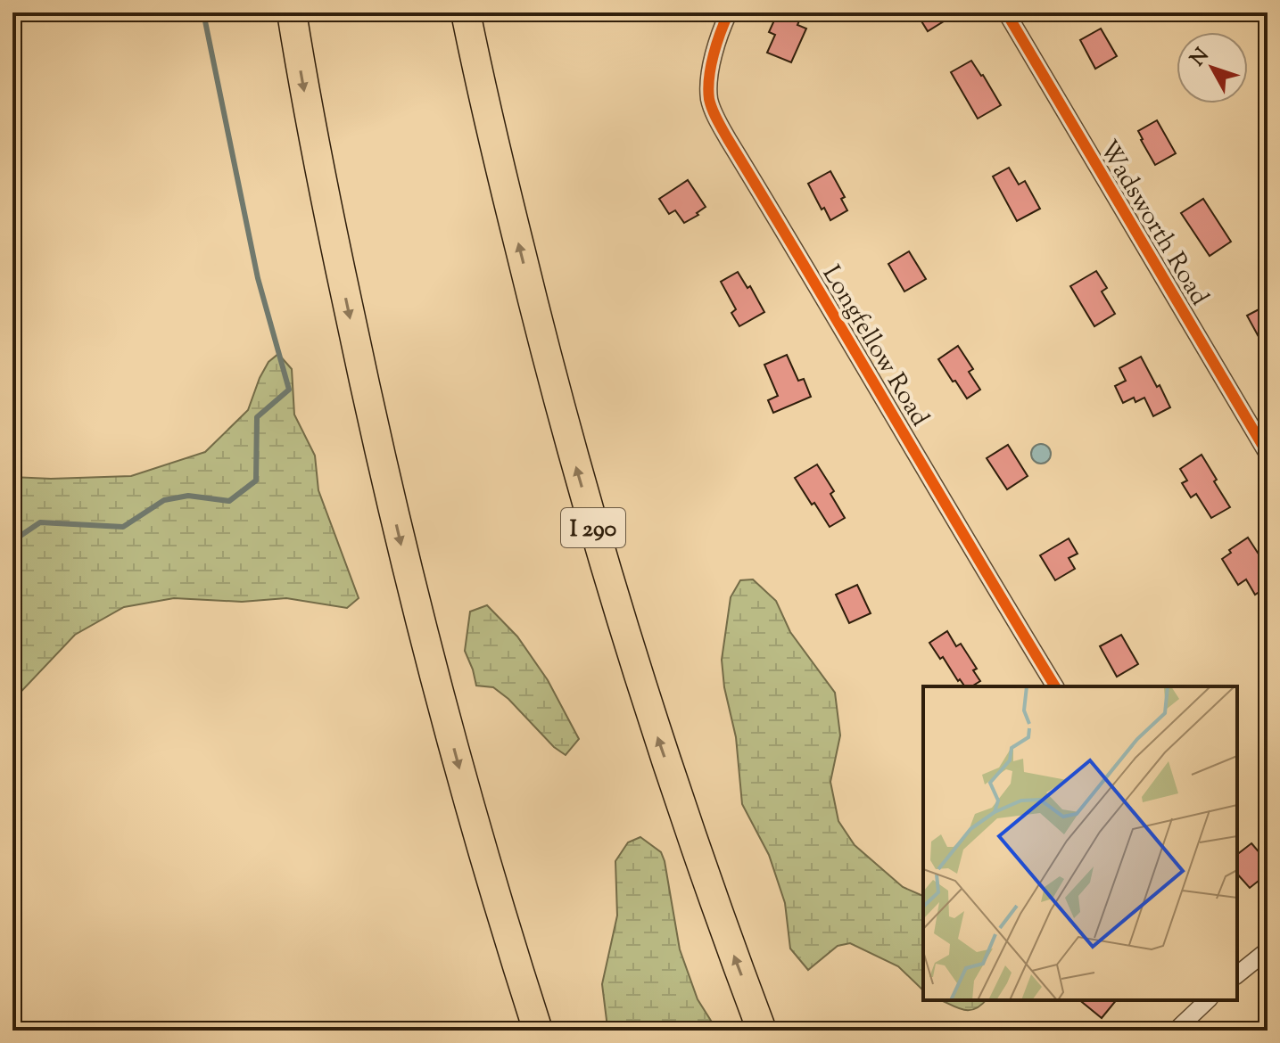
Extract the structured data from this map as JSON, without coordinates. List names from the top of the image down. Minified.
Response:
{"streets":{"highway":["I 290"],"street":["Wadsworth Road","Longfellow Road"]},"north":"top left"}
